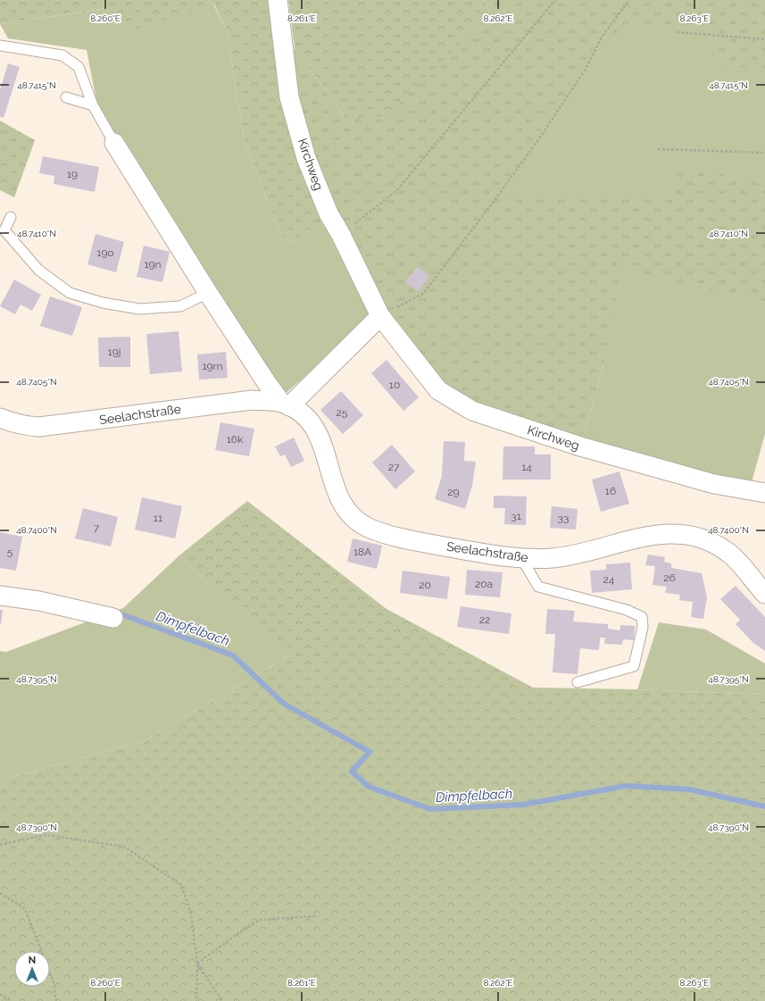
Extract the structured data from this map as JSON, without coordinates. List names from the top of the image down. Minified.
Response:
{"streets":{"street":["Kirchweg","Seelachstraße"]},"water":["Dimpfelbach"],"house_numbers":["19","19o","19n","19j","19m","10","25","16k","27","14","16","29","31","11","33","7","5","18A","26","24","20a","20","22"],"north":"top","coordinates":["8.260°E","8.261°E","8.262°E","8.263°E","48.7415°N","48.7410°N","48.7405°N","48.7400°N","48.7395°N","48.7390°N"]}
